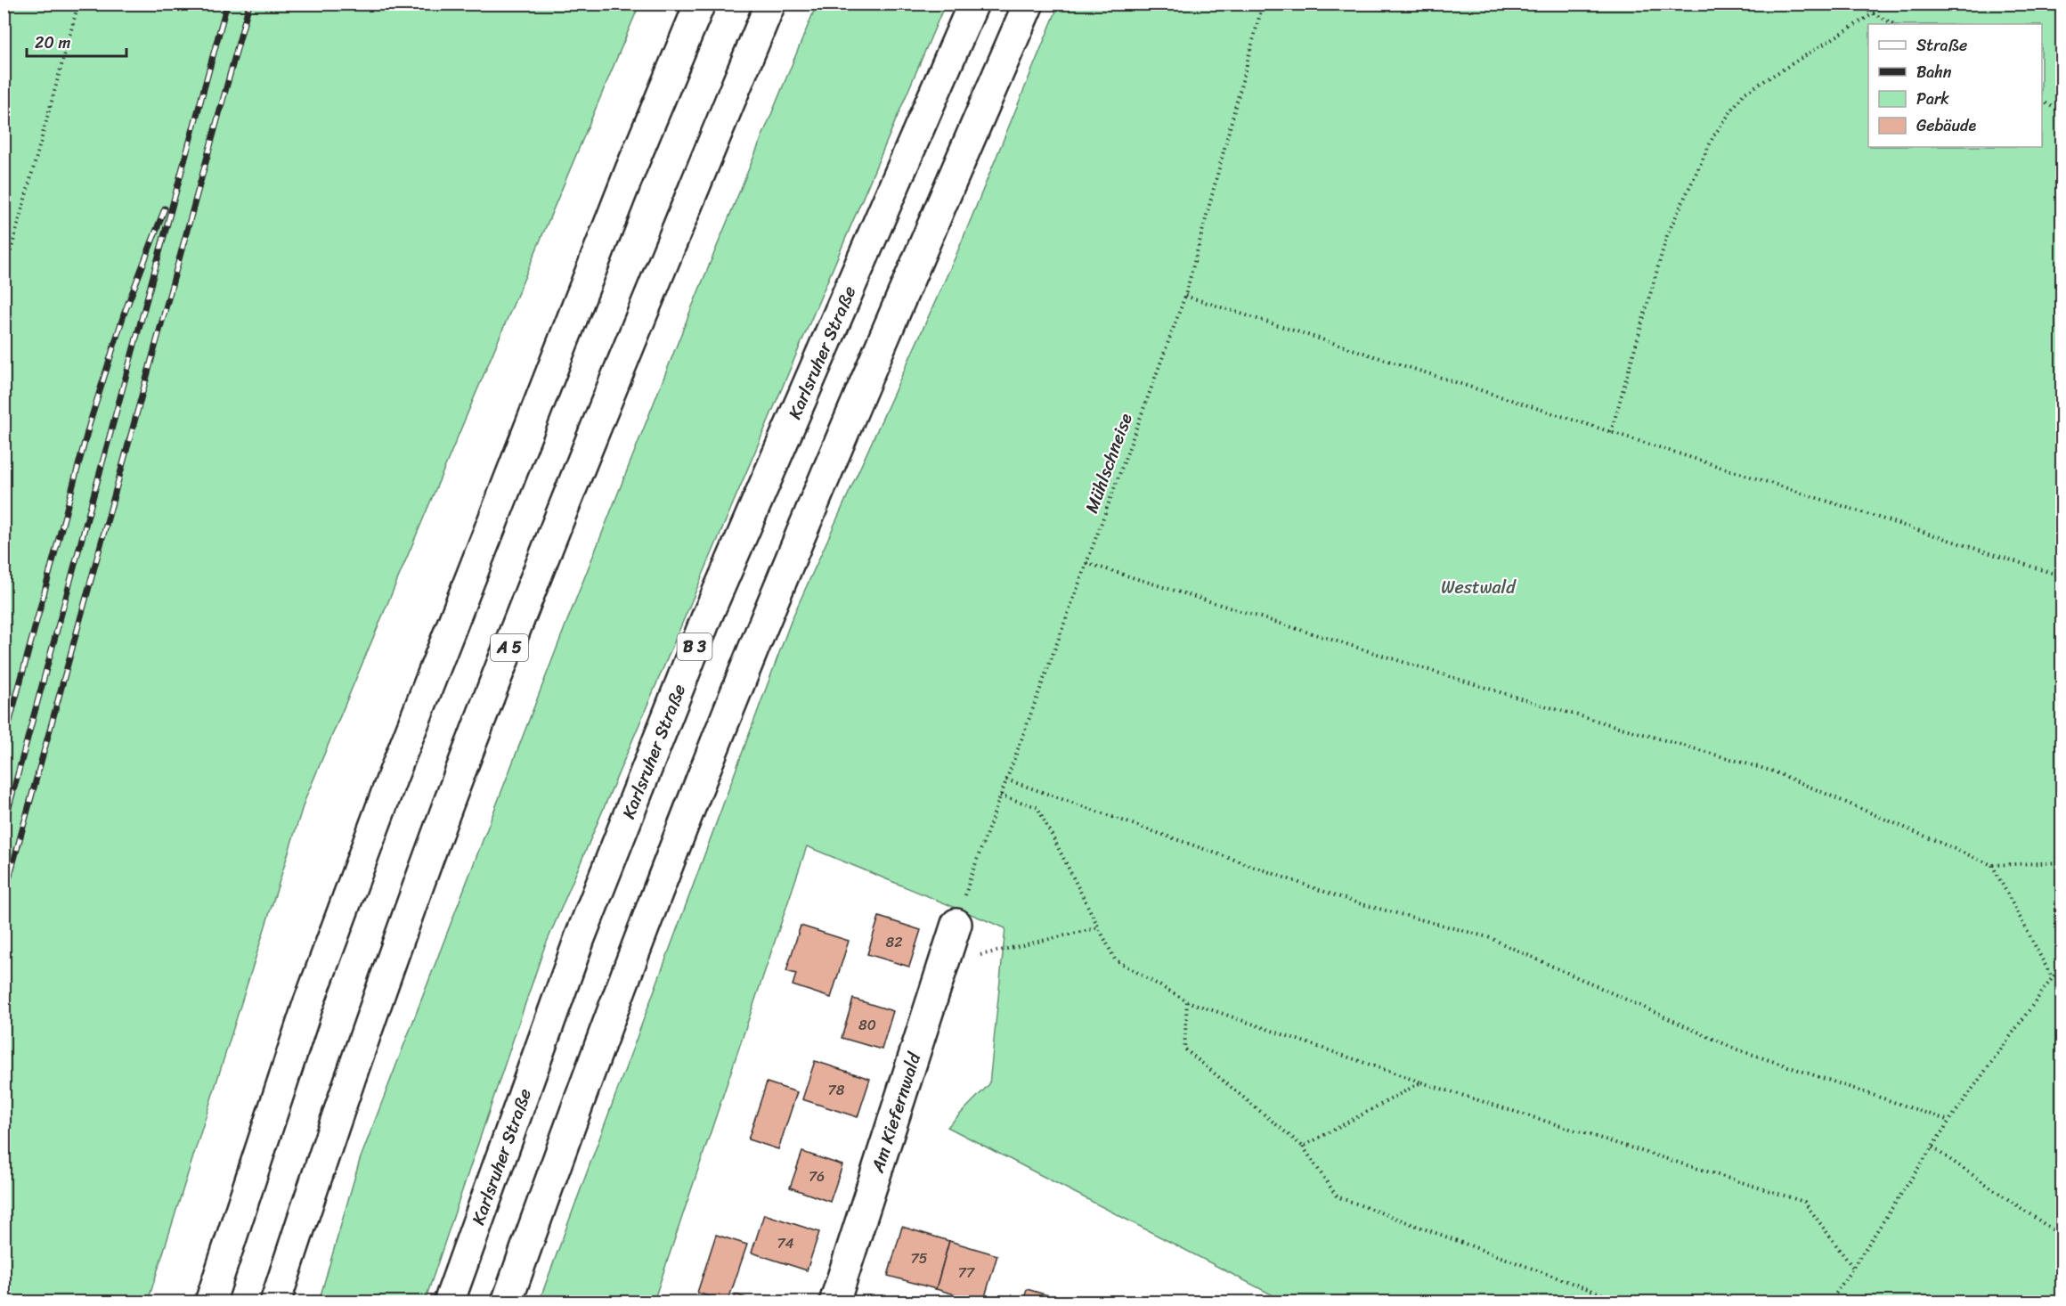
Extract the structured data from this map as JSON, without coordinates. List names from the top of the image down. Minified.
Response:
{"streets":{"main road":["Karlsruher Straße","B 3","A 5","Am Kiefernwald"],"path":["Mühlschneise"]},"crossings":[["Mühlschneise","Am Kiefernwald"]],"parks":["Westwald"],"house_numbers":["82","80","78","76","74","75","77"],"legend":["Straße","Bahn","Park","Gebäude"],"scale_bar":"20 m"}
